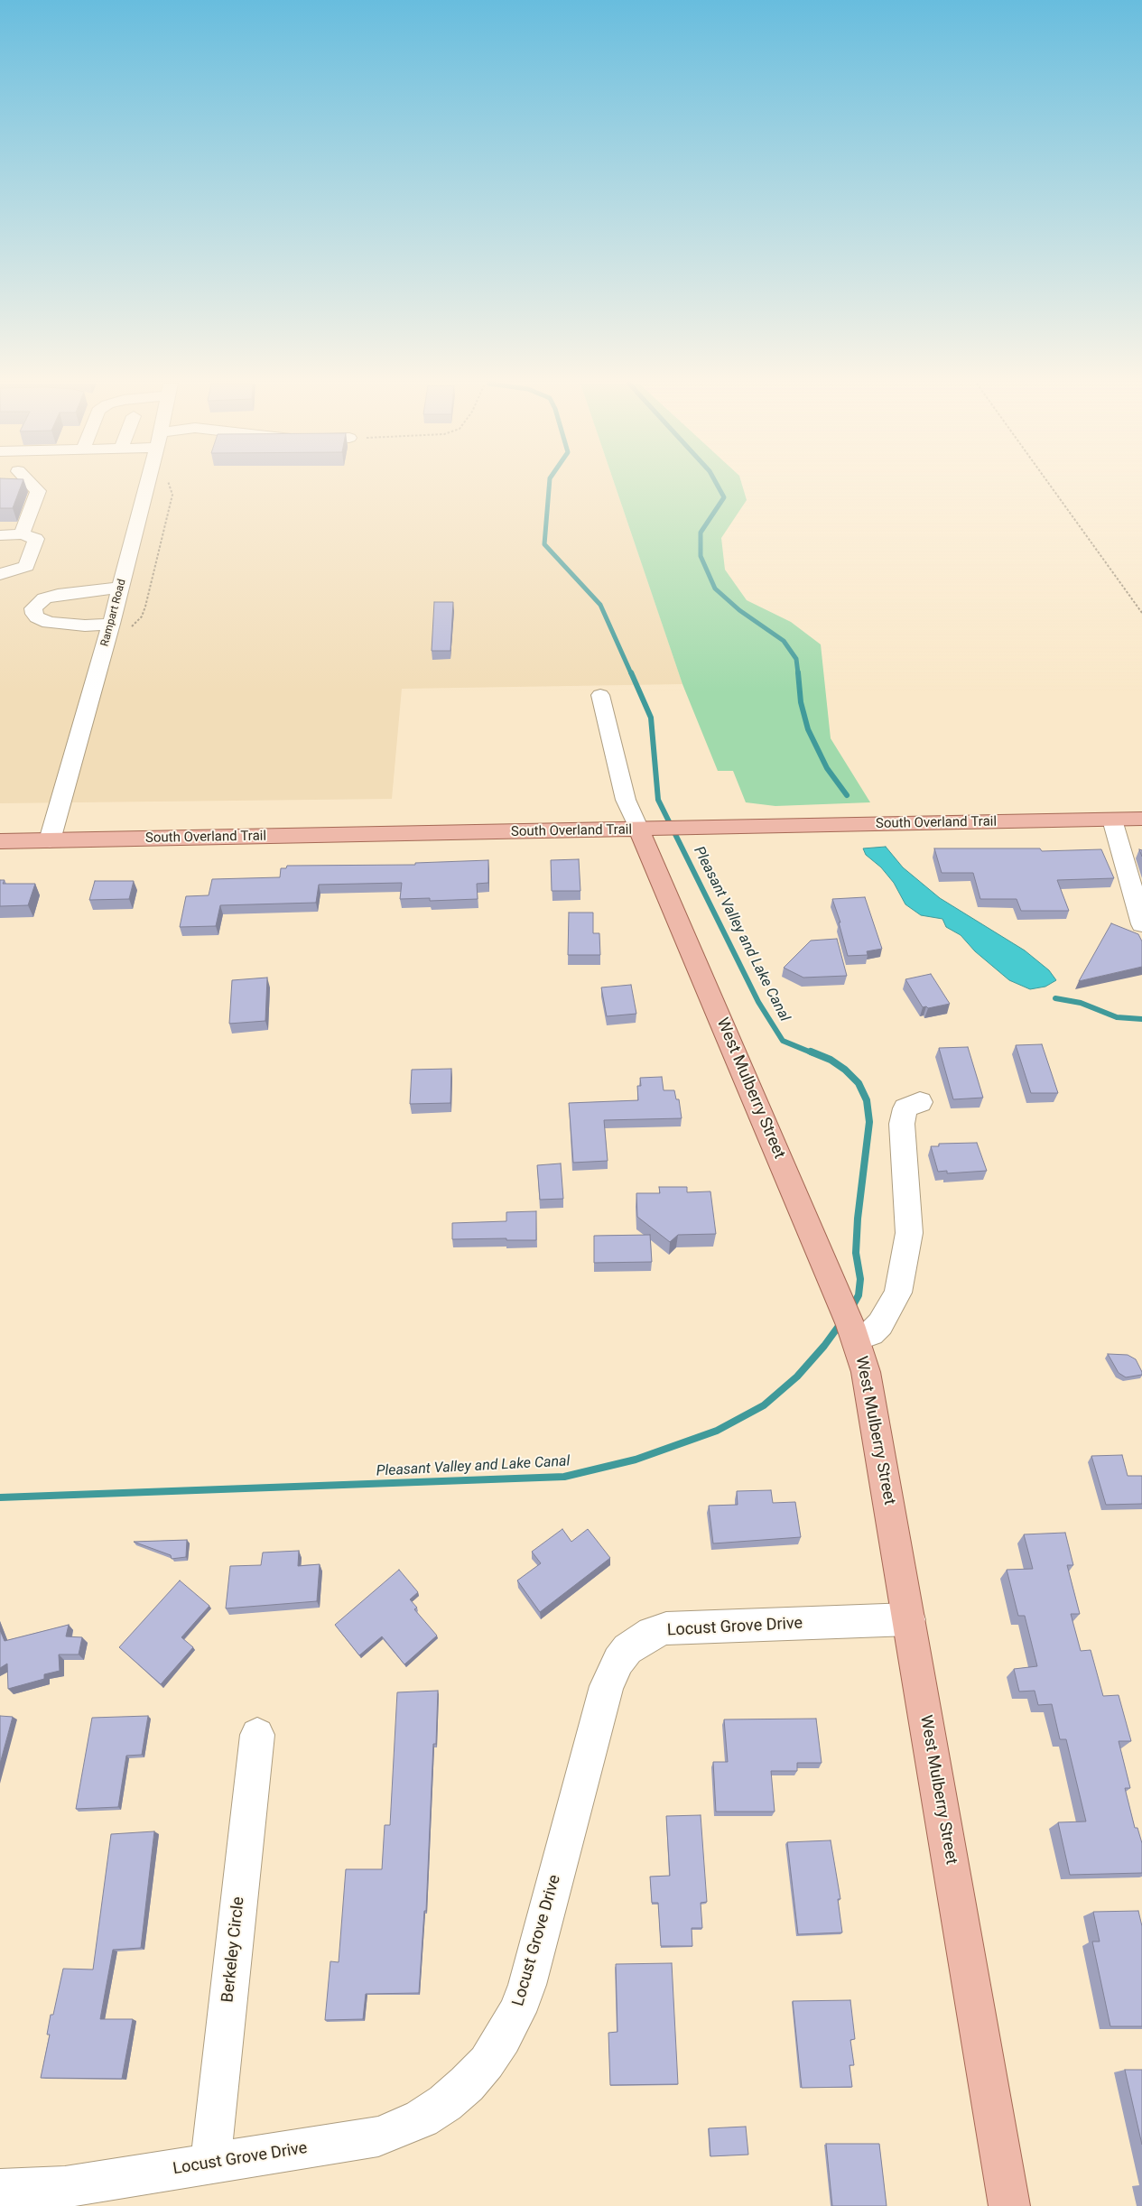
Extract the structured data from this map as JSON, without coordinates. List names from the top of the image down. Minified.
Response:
{"streets":{"main road":["South Overland Trail","West Mulberry Street"],"street":["Rampart Road","Locust Grove Drive","Berkeley Circle"]},"crossings":[["Rampart Road","South Overland Trail"],["South Overland Trail","West Mulberry Street"],["West Mulberry Street","Locust Grove Drive"],["Locust Grove Drive","Berkeley Circle"]],"water":["Pleasant Valley and Lake Canal"]}
